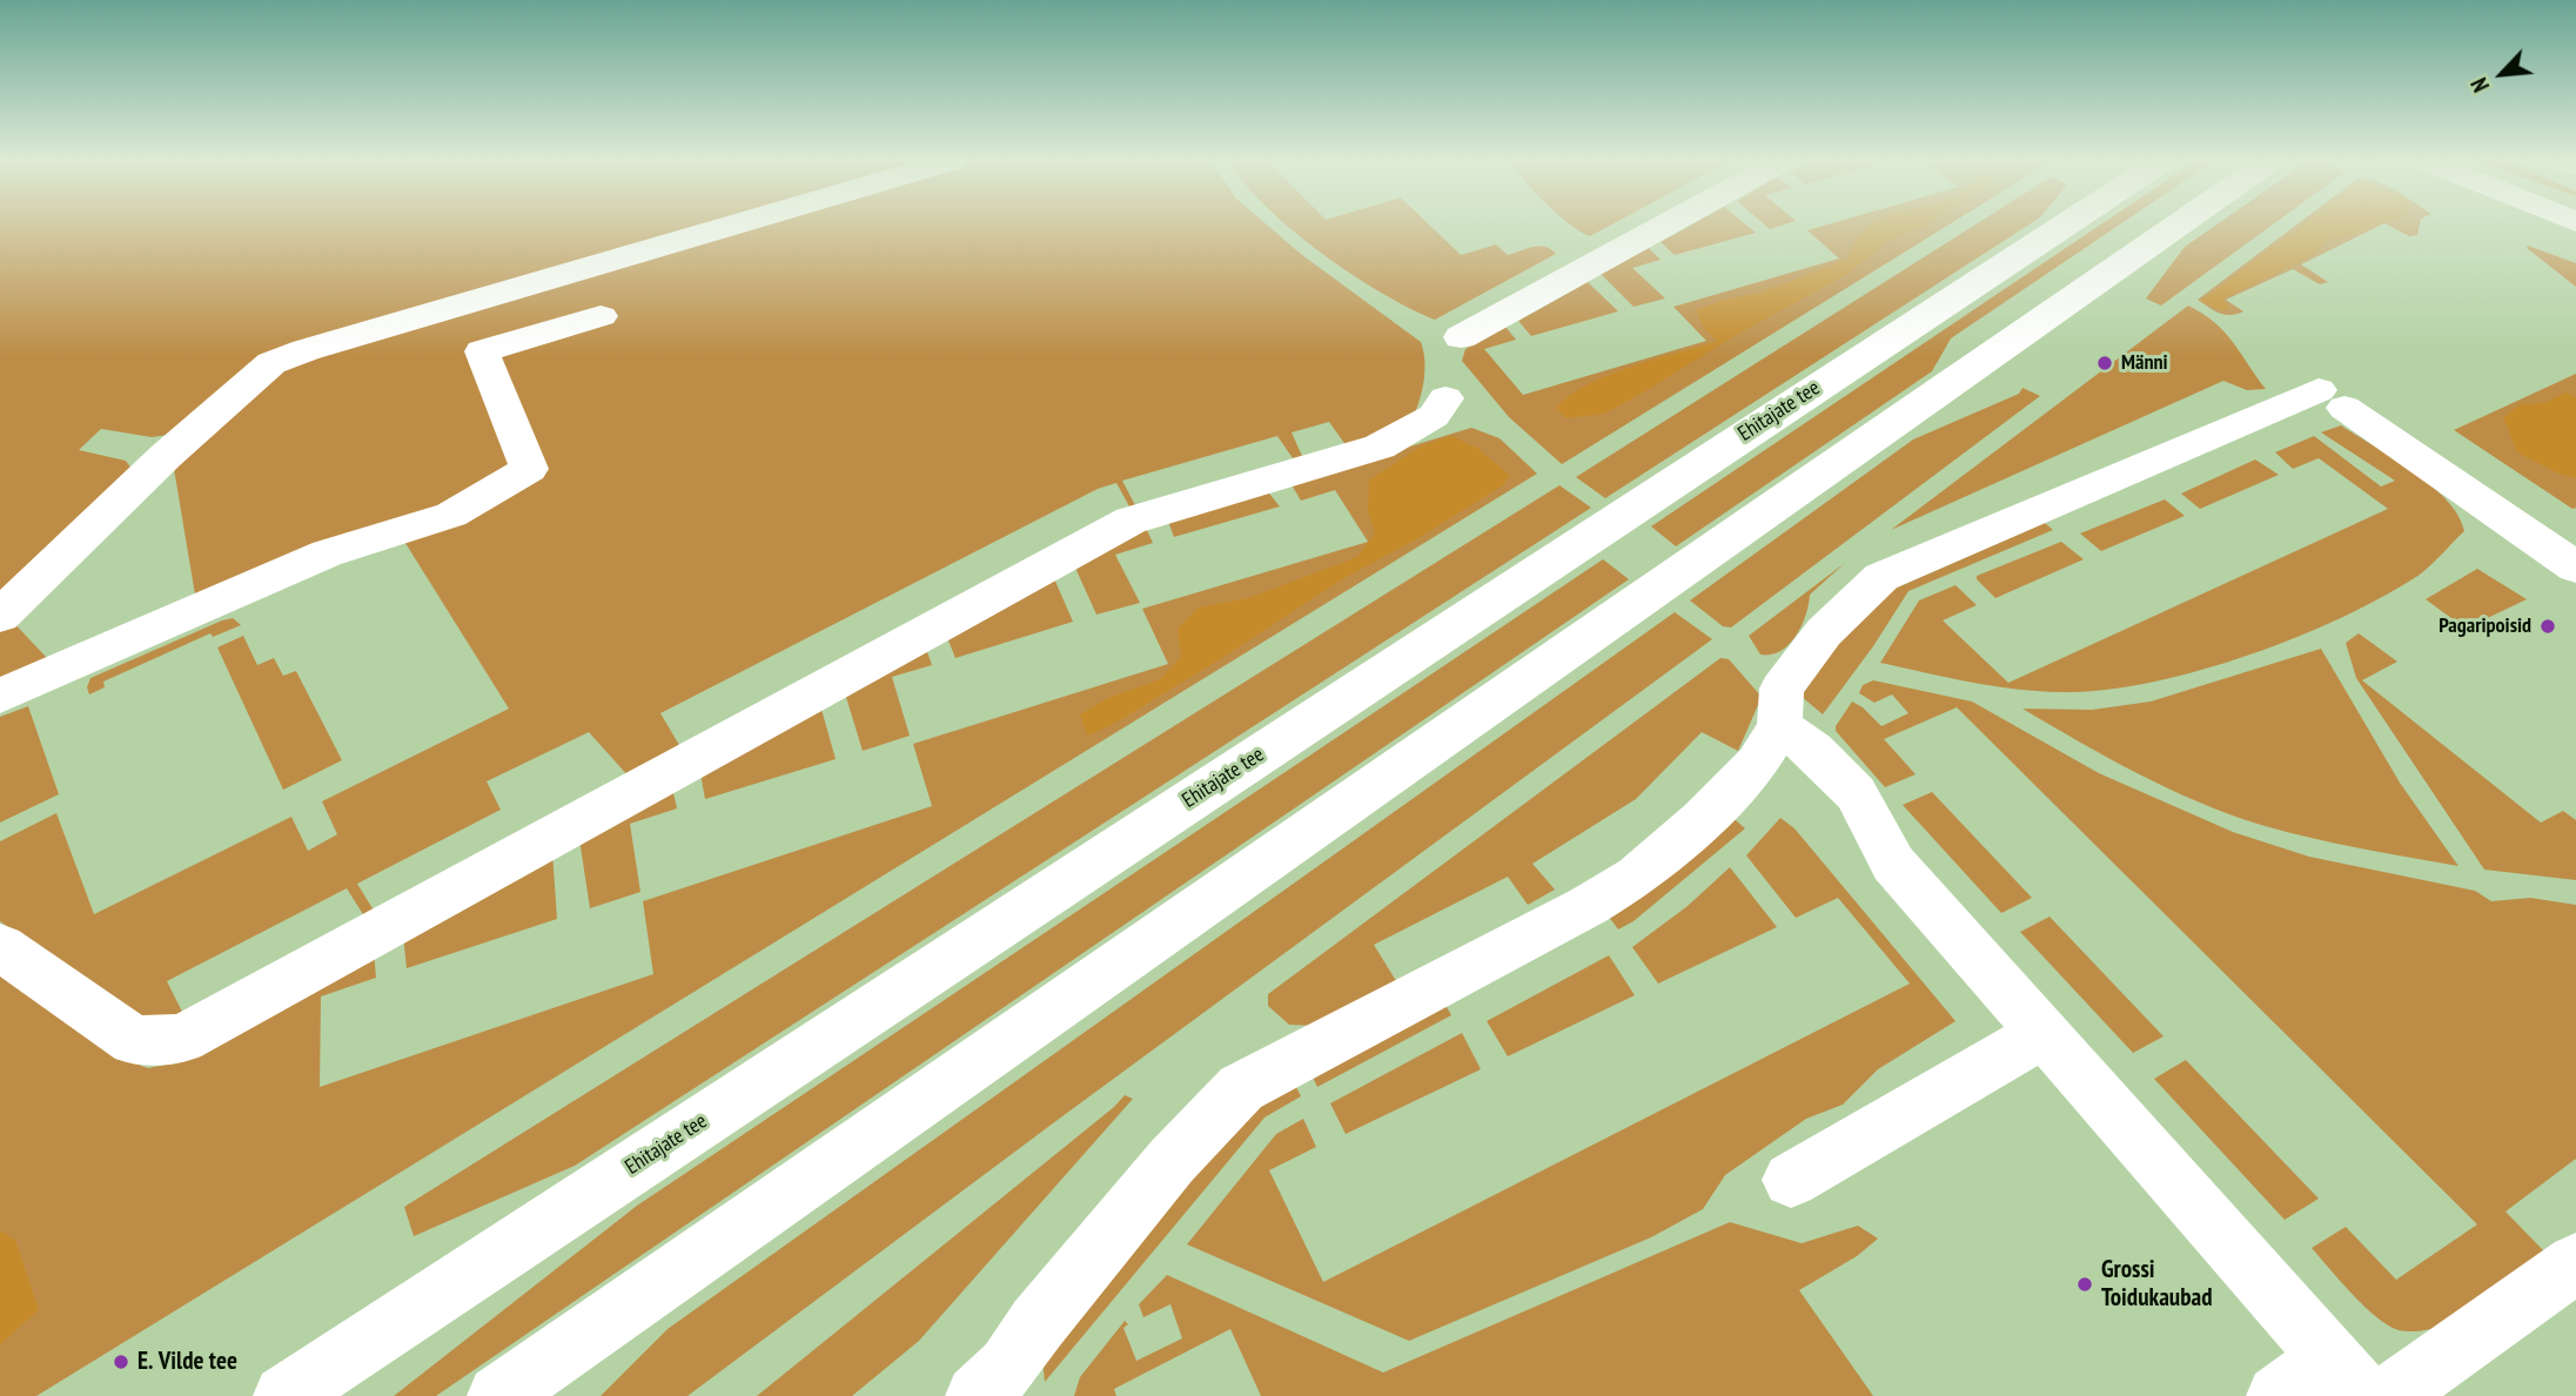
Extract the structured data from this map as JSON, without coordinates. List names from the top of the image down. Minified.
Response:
{"streets":{"street":["Ehitajate tee"]},"places":["Männi","Pagaripoisid","Grossi Toidukaubad","E. Vilde tee"],"north":"bottom left"}
